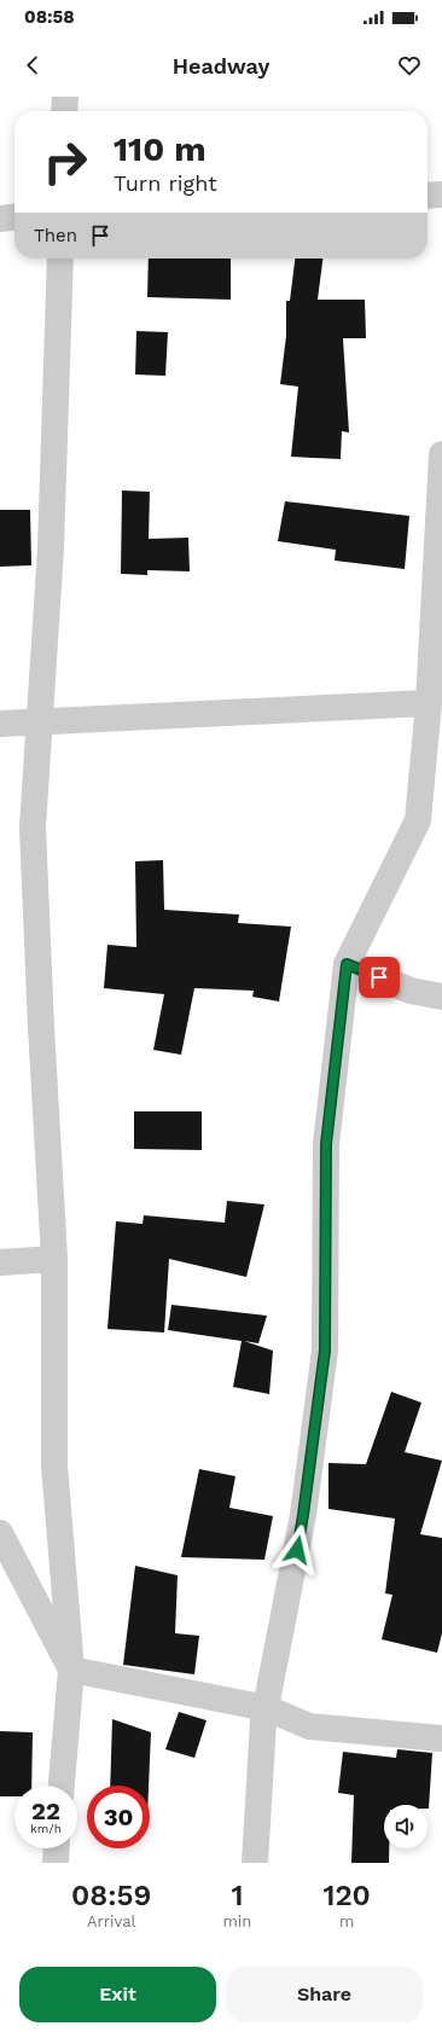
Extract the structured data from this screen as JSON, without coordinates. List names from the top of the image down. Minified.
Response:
{"page":{"status":"08:58","header":"Headway","turn":["110 m","Turn right"],"then":"Then","speed":"22 km/h","limit":"30","eta":["08:59","Arrival","1","min","120","m"],"buttons":["Exit","Share"]}}
